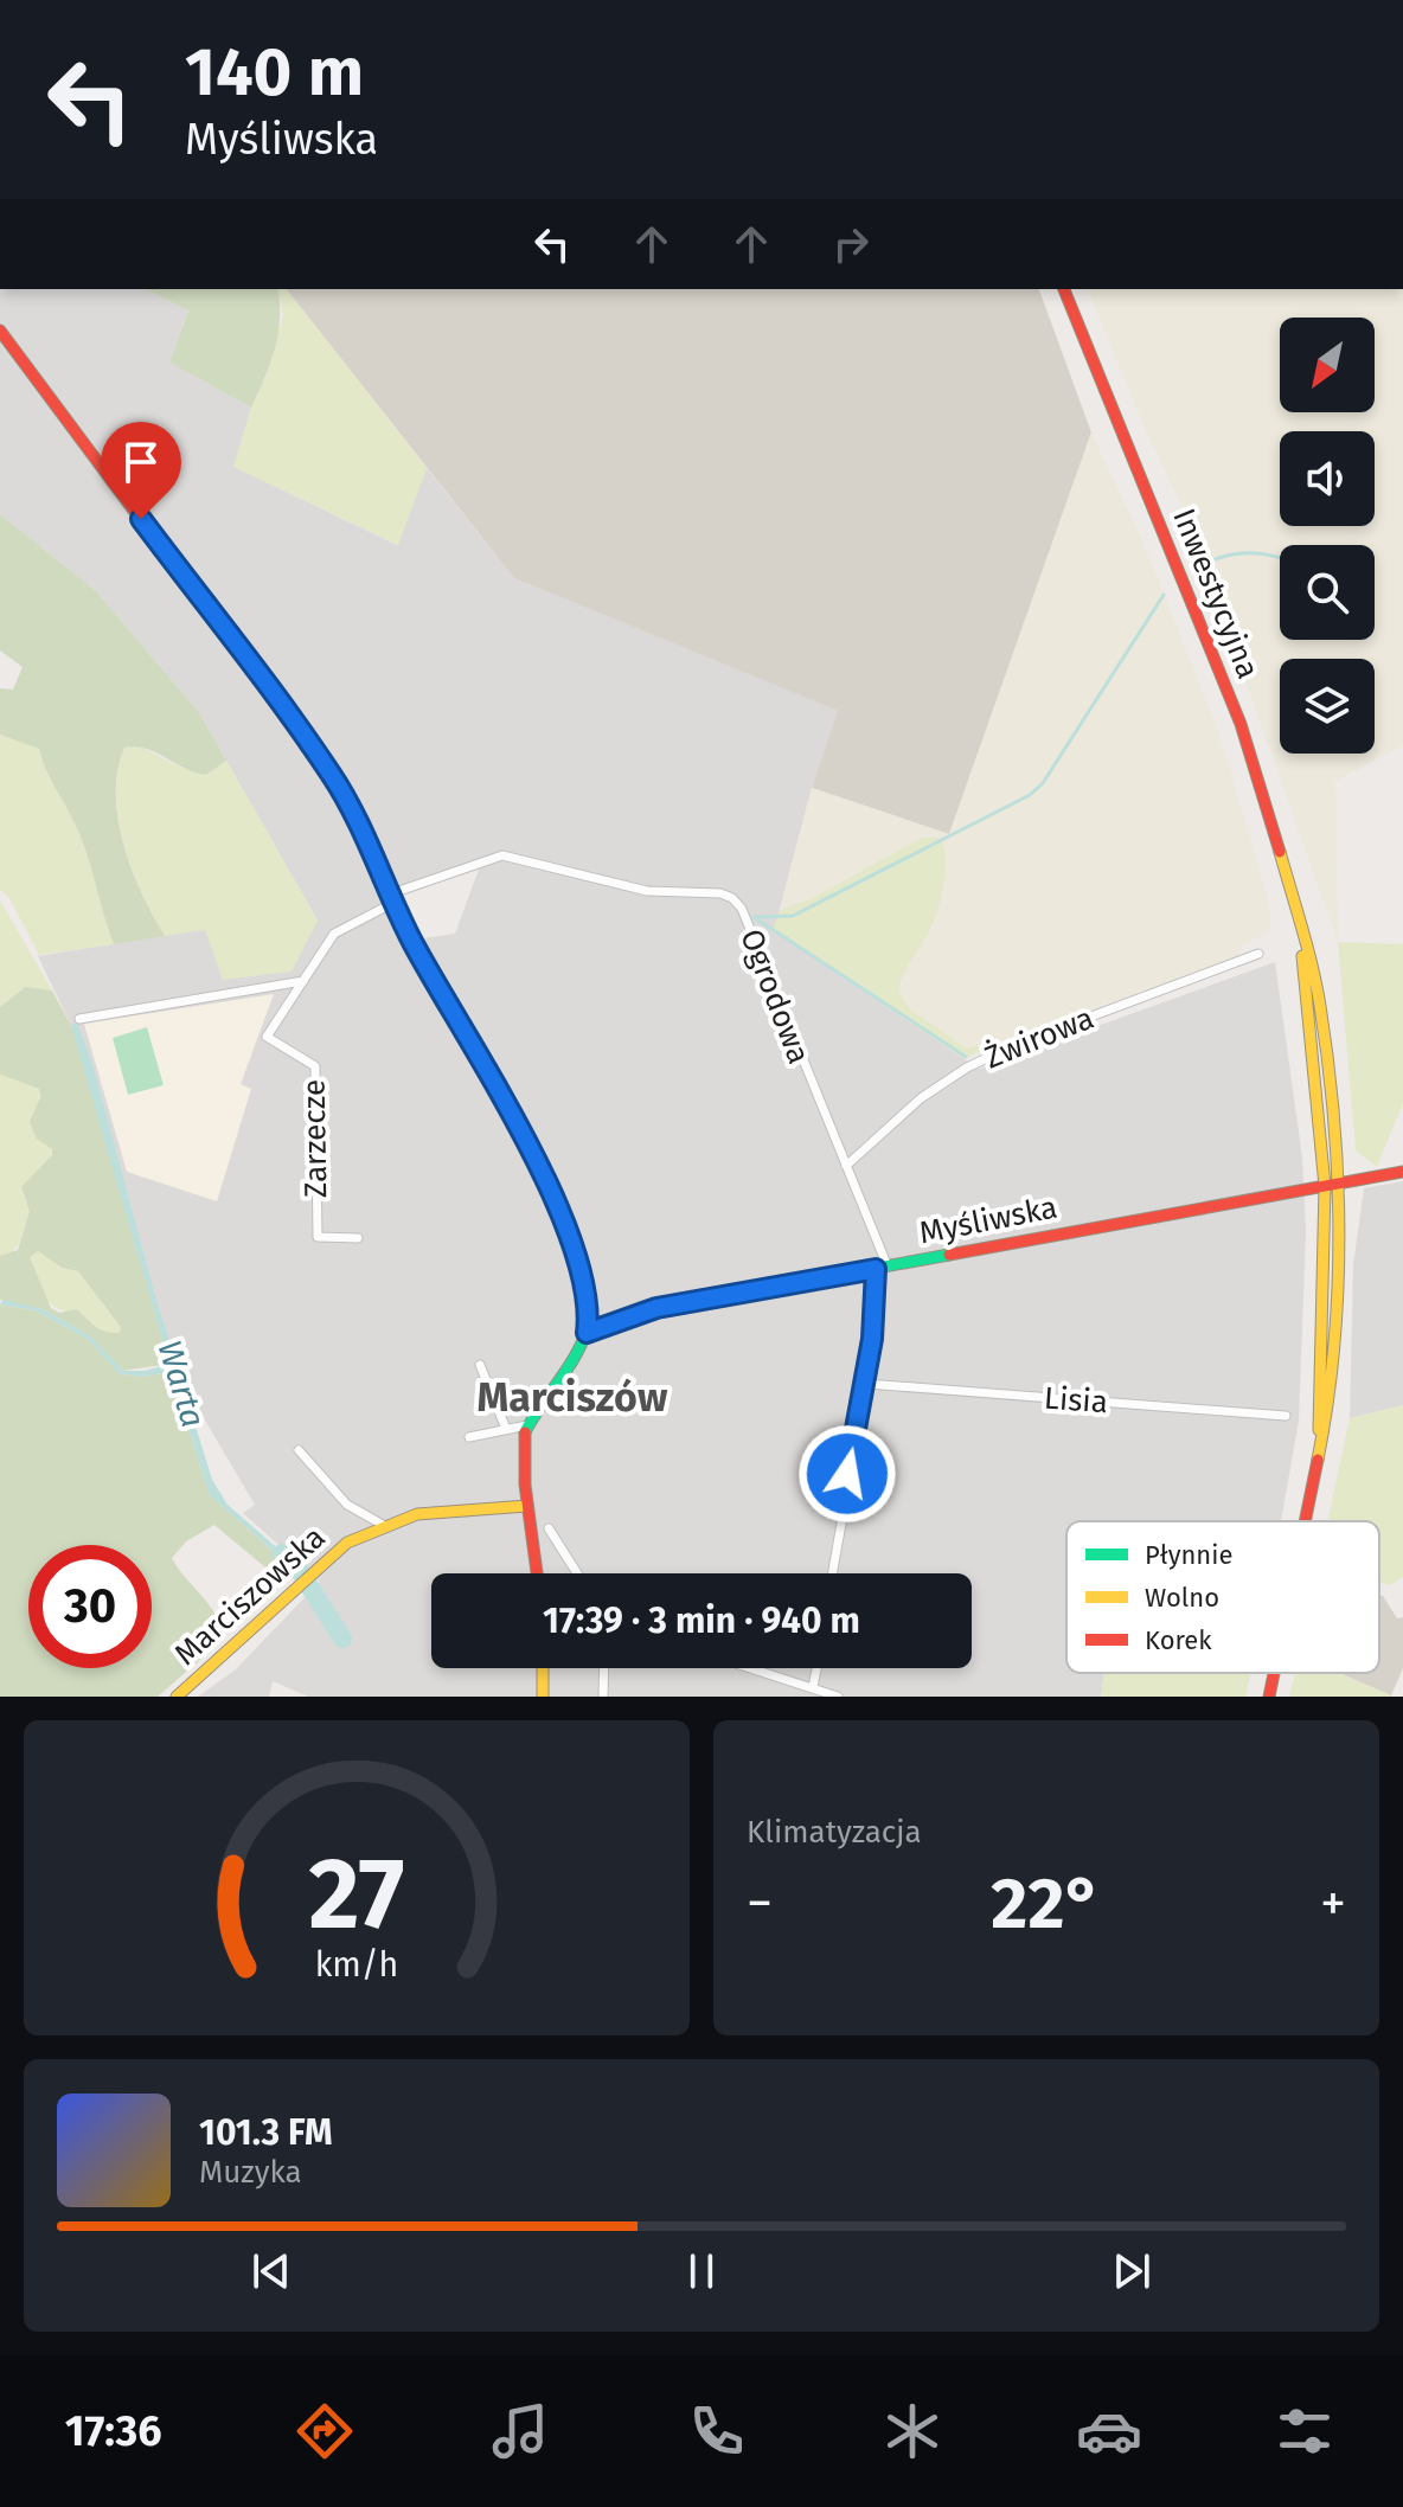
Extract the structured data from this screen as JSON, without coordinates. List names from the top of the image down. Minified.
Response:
{"streets":{"street":["Inwestycyjna","Ogrodowa","Żwirowa","Zarzecze","Myśliwska","Lisia","Marciszowska"]},"crossings":[["Inwestycyjna","Myśliwska"],["Ogrodowa","Żwirowa"],["Ogrodowa","Myśliwska"]],"districts":["Marciszów"],"water":["Warta"],"legend":["Płynnie","Wolno","Korek"],"north":"bottom left","page":{"turn":["140 m","Myśliwska"],"limit":"30","trip":"17:39 · 3 min · 940 m","tile":"Klimatyzacja","heat":["−","22°","+"],"song":["101.3 FM","Muzyka"],"tabs":"17:36","gauge":["27","km/h"]}}
